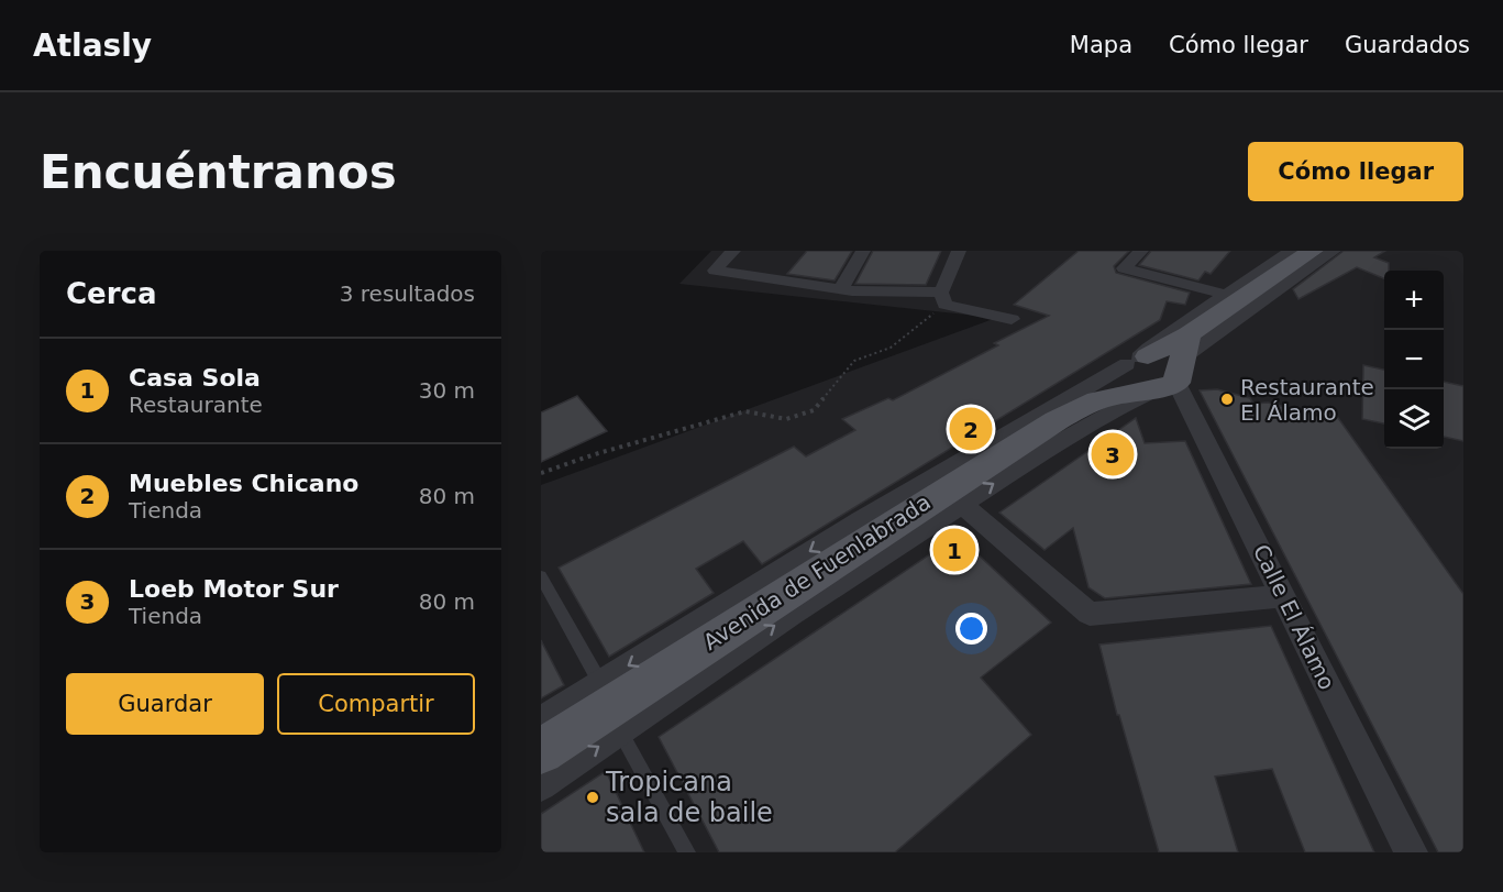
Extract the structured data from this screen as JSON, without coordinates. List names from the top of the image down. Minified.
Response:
{"streets":{"main road":["Avenida de Fuenlabrada"],"street":["Calle El Álamo"]},"places":["Restaurante El Álamo","Tropicana sala de baile"],"page":{"header":"Atlasly","nav":["Mapa","Cómo llegar","Guardados"],"buttons":["Cómo llegar",["Guardar","Compartir"]],"title":"Encuéntranos","heading":["Cerca","3 resultados"],"map_buttons":["+","−"],"list":[{"mark":"1","name":"Casa Sola","note":"Restaurante","value":"30 m"},{"mark":"2","name":"Muebles Chicano","note":"Tienda","value":"80 m"},{"mark":"3","name":"Loeb Motor Sur","note":"Tienda","value":"80 m"}],"pins":["2","3","1"]}}
